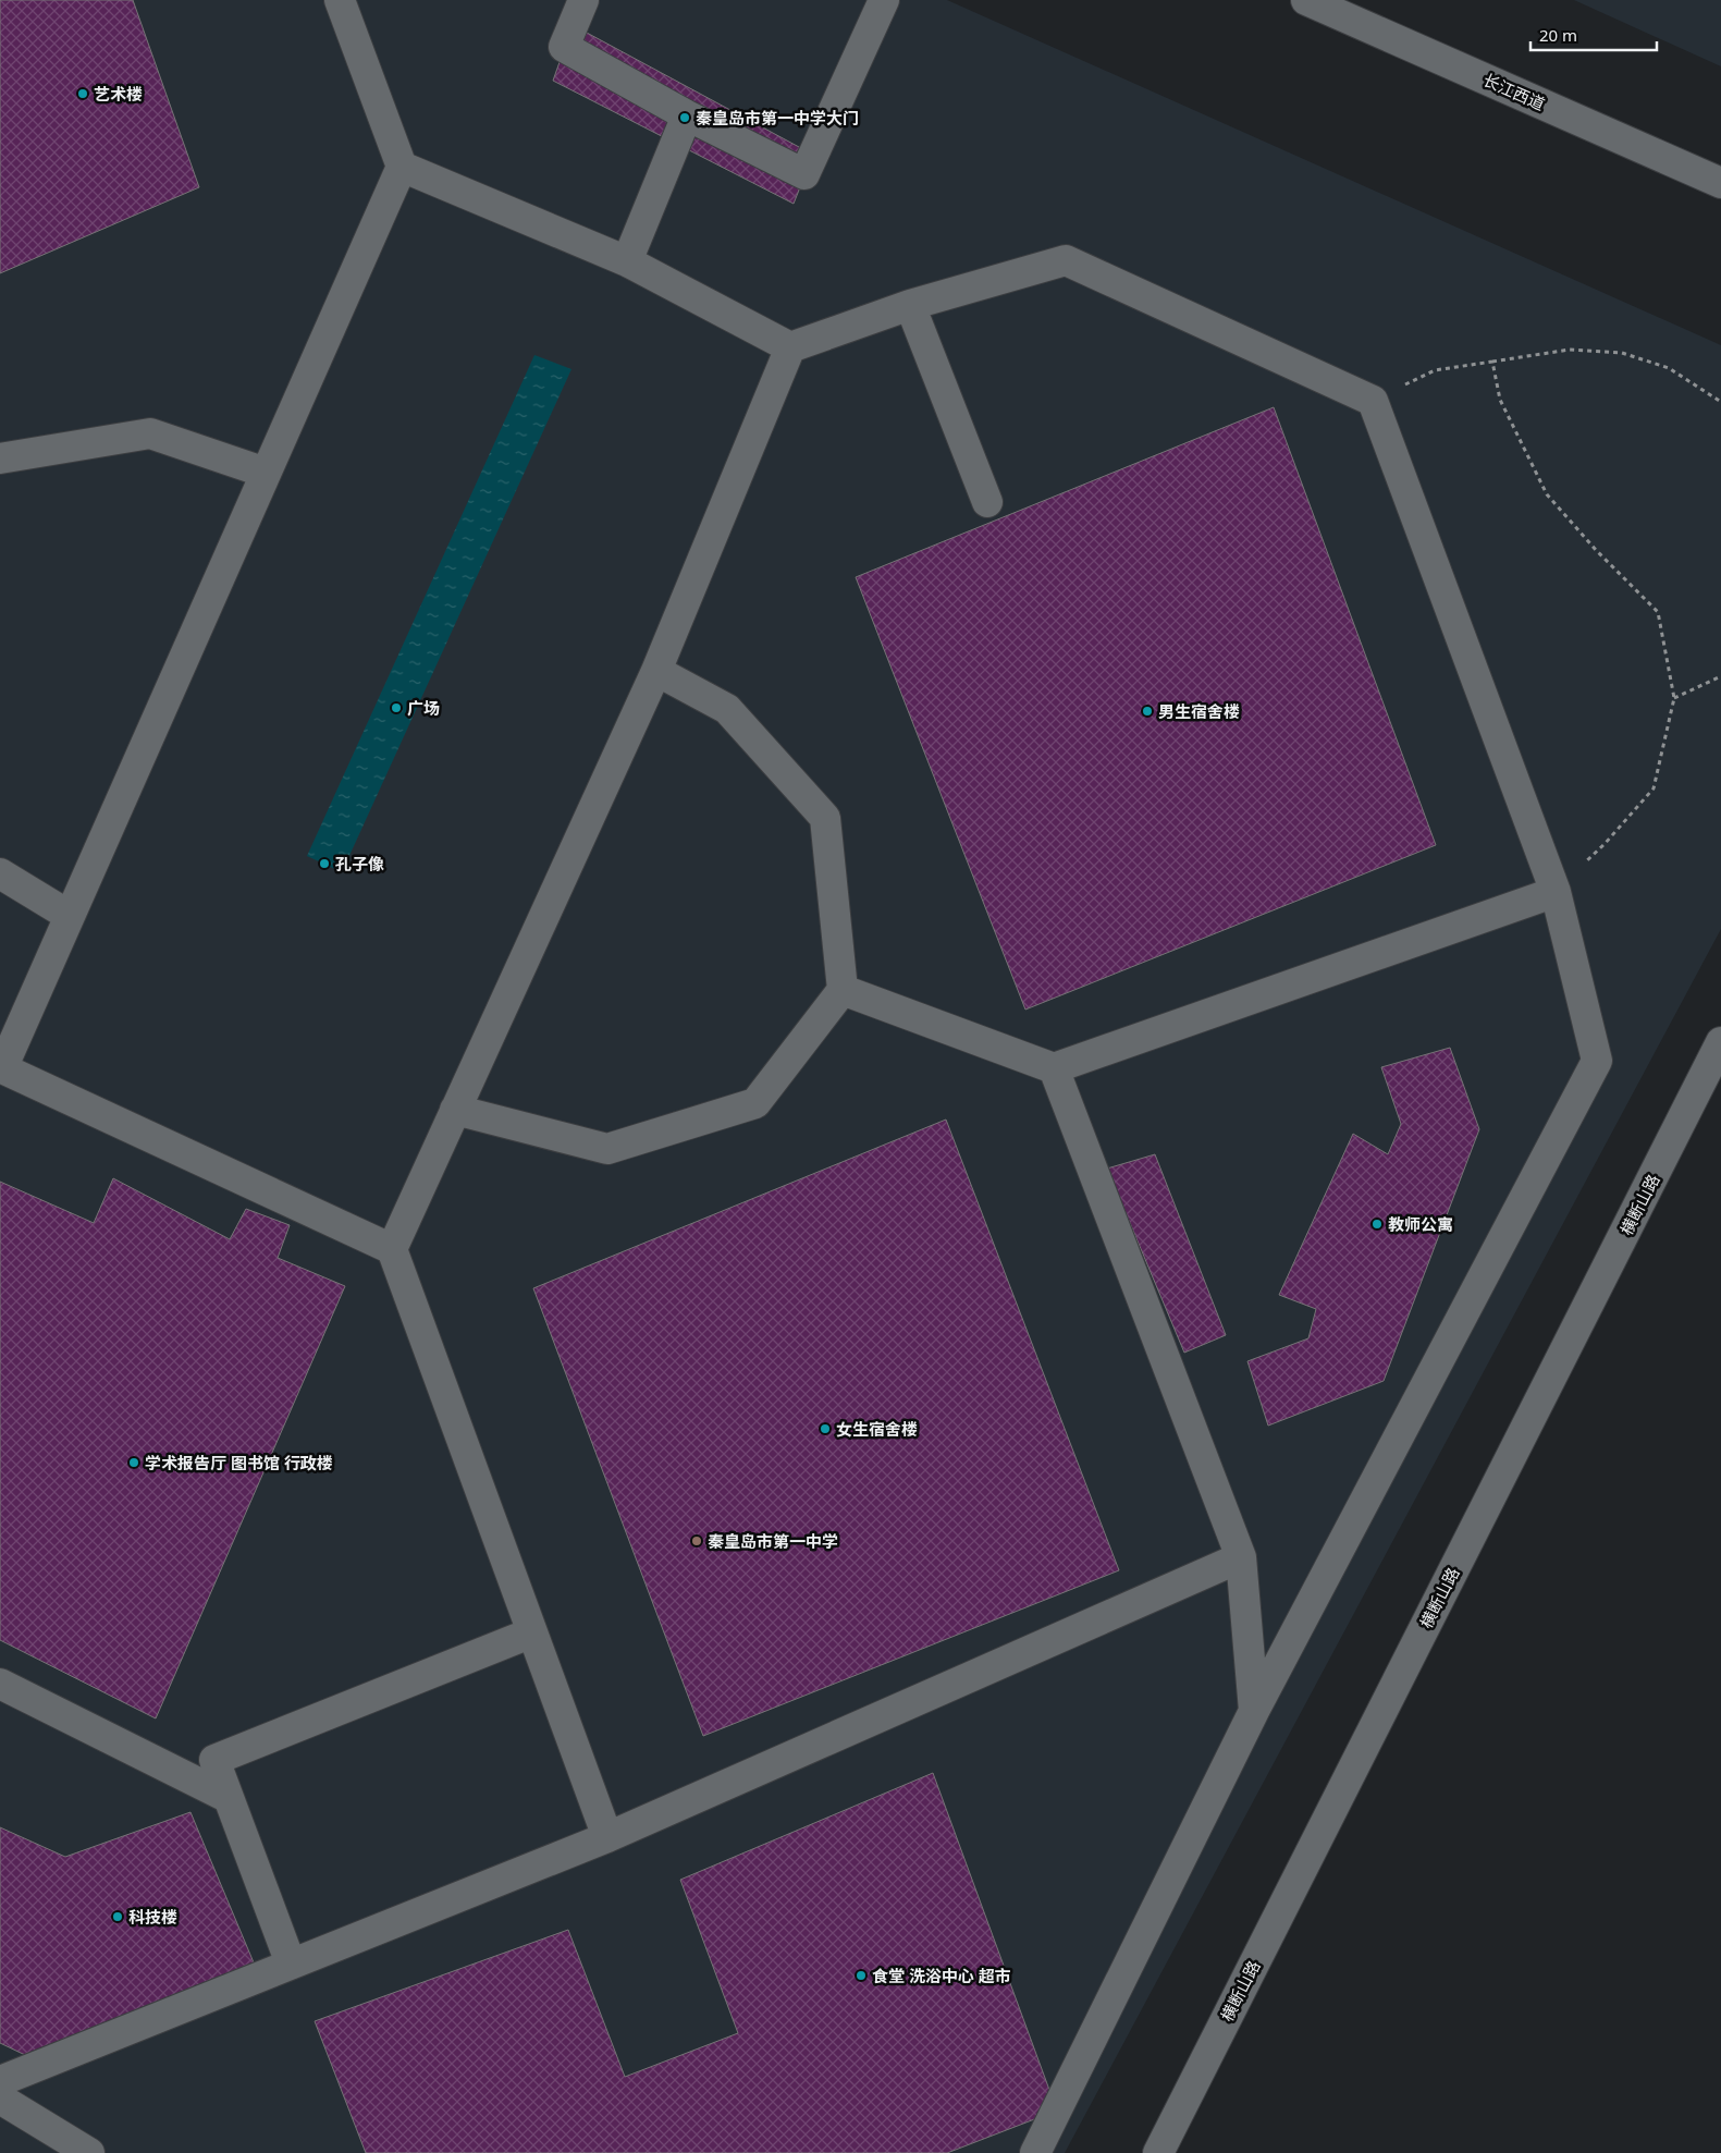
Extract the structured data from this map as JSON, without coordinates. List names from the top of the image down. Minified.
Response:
{"streets":{"street":["长江西道","横断山路"]},"places":["艺术楼","秦皇岛市第一中学大门","广场","男生宿舍楼","孔子像","教师公寓","女生宿舍楼","学术报告厅 图书馆 行政楼","秦皇岛市第一中学","科技楼","食堂 洗浴中心 超市"],"scale_bar":"20 m"}
